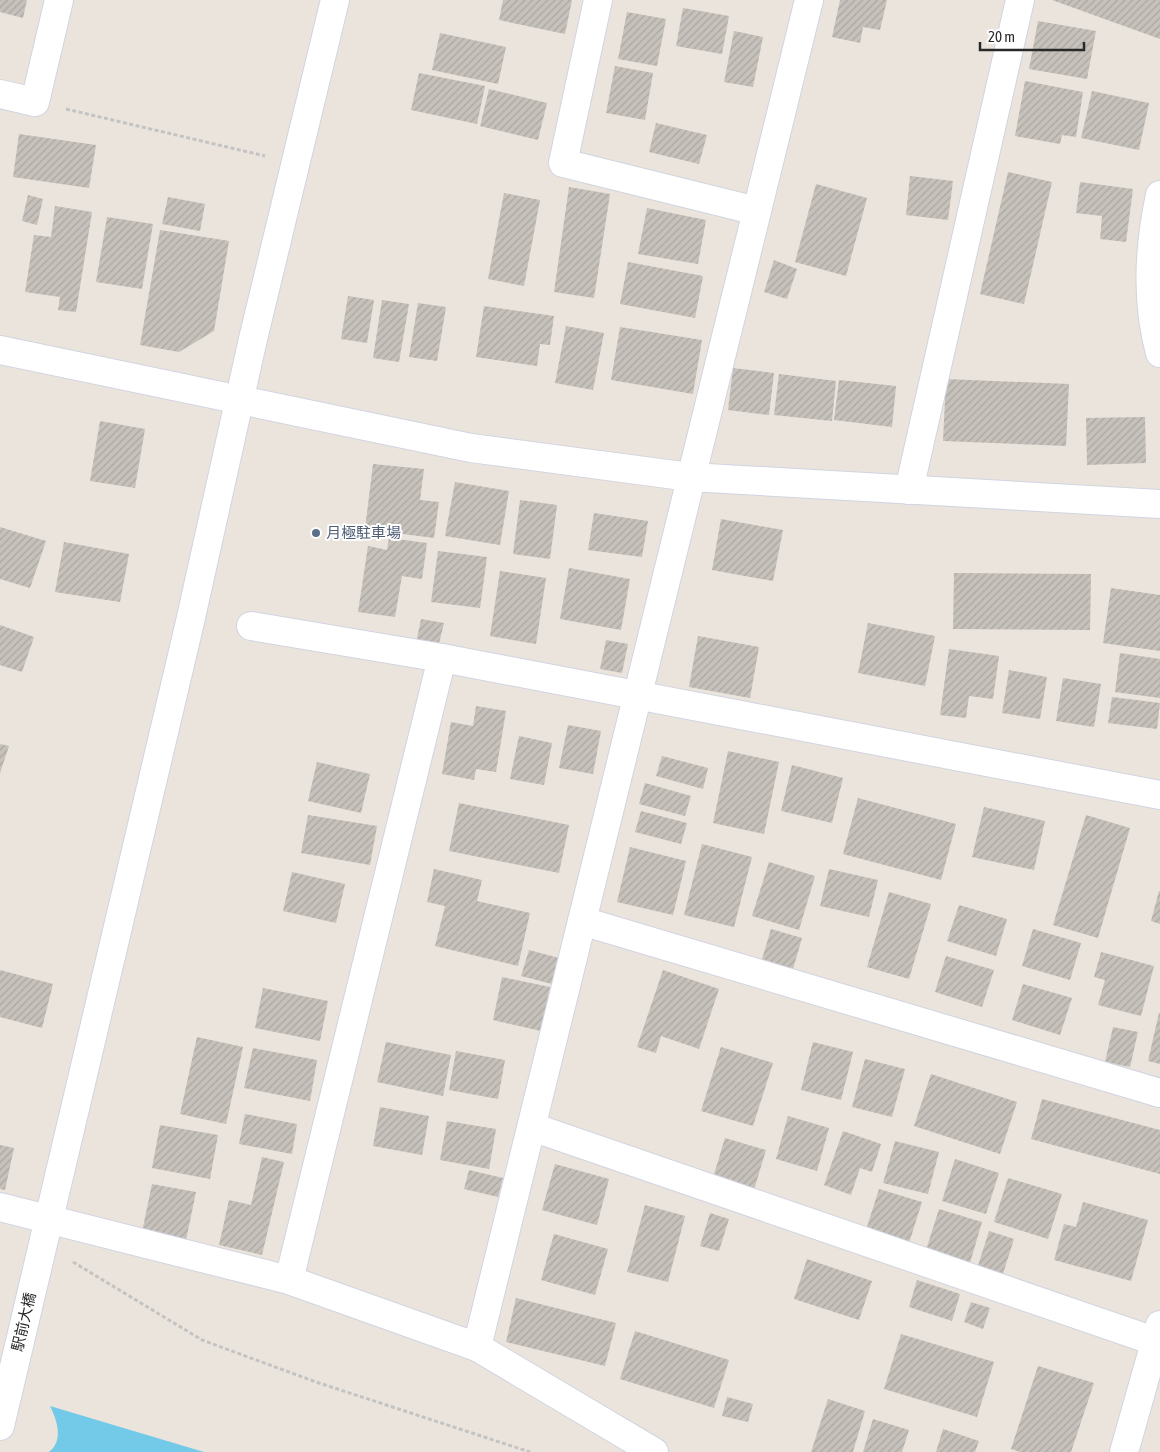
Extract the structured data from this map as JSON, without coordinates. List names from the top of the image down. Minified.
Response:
{"streets":{"street":["駅前大橋"]},"places":["月極駐車場"],"scale_bar":"20 m"}
